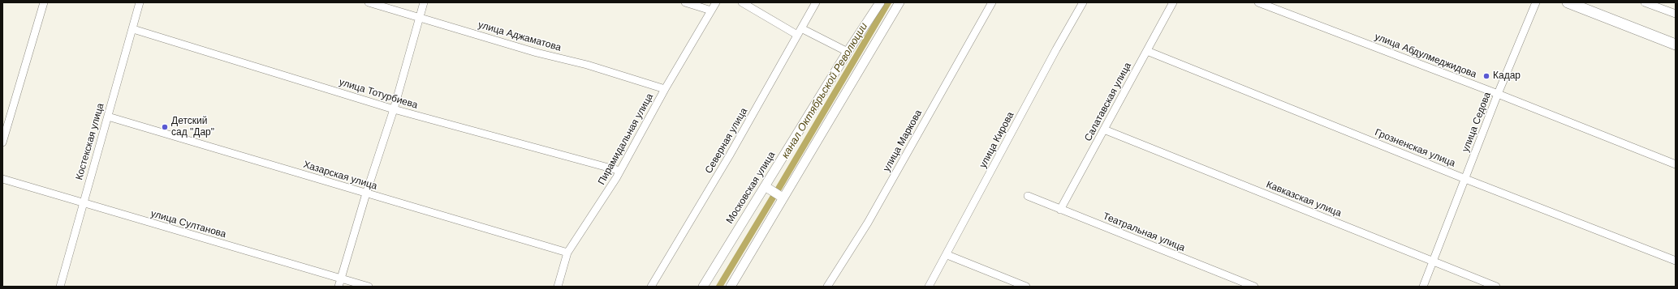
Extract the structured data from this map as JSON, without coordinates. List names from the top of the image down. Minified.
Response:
{"streets":{"main road":["Московская улица"],"street":["улица Аджаматова","улица Абдулмеджидова","улица Тотурбиева","Салатавская улица","улица Седова","Пирамидальная улица","улица Кирова","Северная улица","улица Маркова","Костекская улица","Грозненская улица","Хазарская улица","Кавказская улица","улица Султанова","Театральная улица"]},"crossings":[["улица Аджаматова","Пирамидальная улица"],["улица Абдулмеджидова","улица Седова"],["улица Тотурбиева","Пирамидальная улица"],["улица Тотурбиева","Костекская улица"],["Салатавская улица","Грозненская улица"],["Салатавская улица","Кавказская улица"],["Салатавская улица","Театральная улица"],["улица Седова","Грозненская улица"],["улица Седова","Кавказская улица"],["Пирамидальная улица","Хазарская улица"],["Костекская улица","Хазарская улица"],["Костекская улица","улица Султанова"]],"water":["канал Октябрьской Революции"],"places":["Кадар","Детский сад \"Дар\""]}
